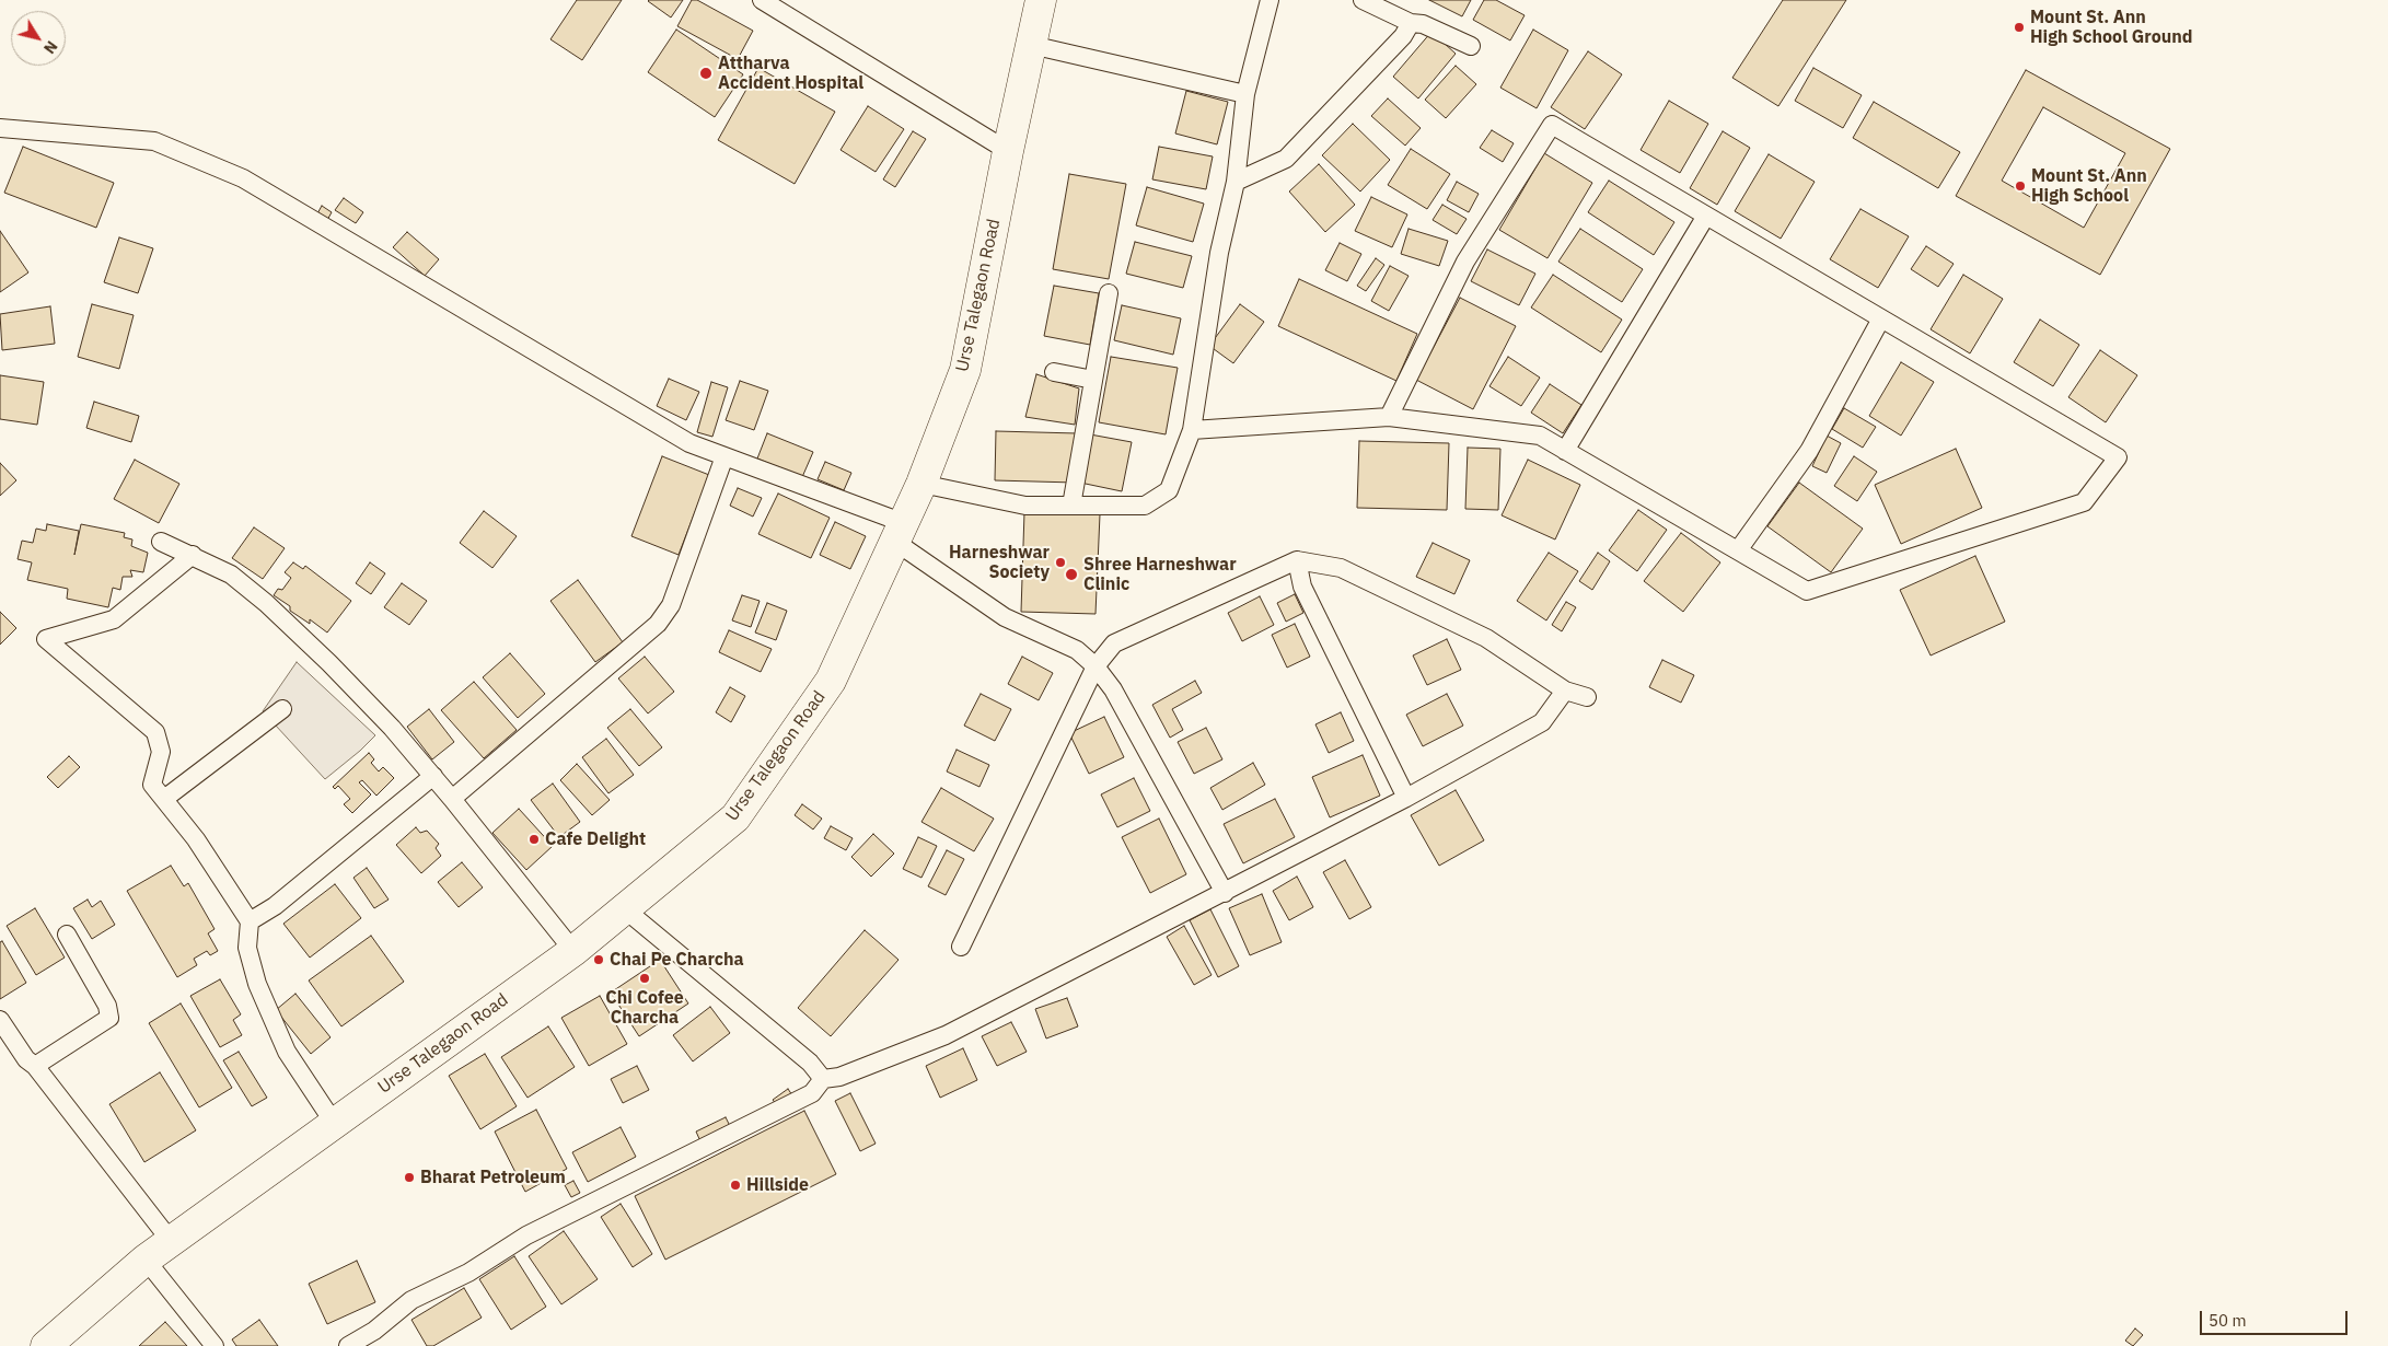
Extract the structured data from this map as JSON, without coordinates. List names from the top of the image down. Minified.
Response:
{"streets":{"highway":["Urse Talegaon Road"]},"places":["Mount St. Ann High School Ground","Attharva Accident Hospital","Mount St. Ann High School","Harneshwar Society","Shree Harneshwar Clinic","Cafe Delight","Chai Pe Charcha","Chi Cofee Charcha","Bharat Petroleum","Hillside"],"scale_bar":"50 m","north":"bottom right"}
